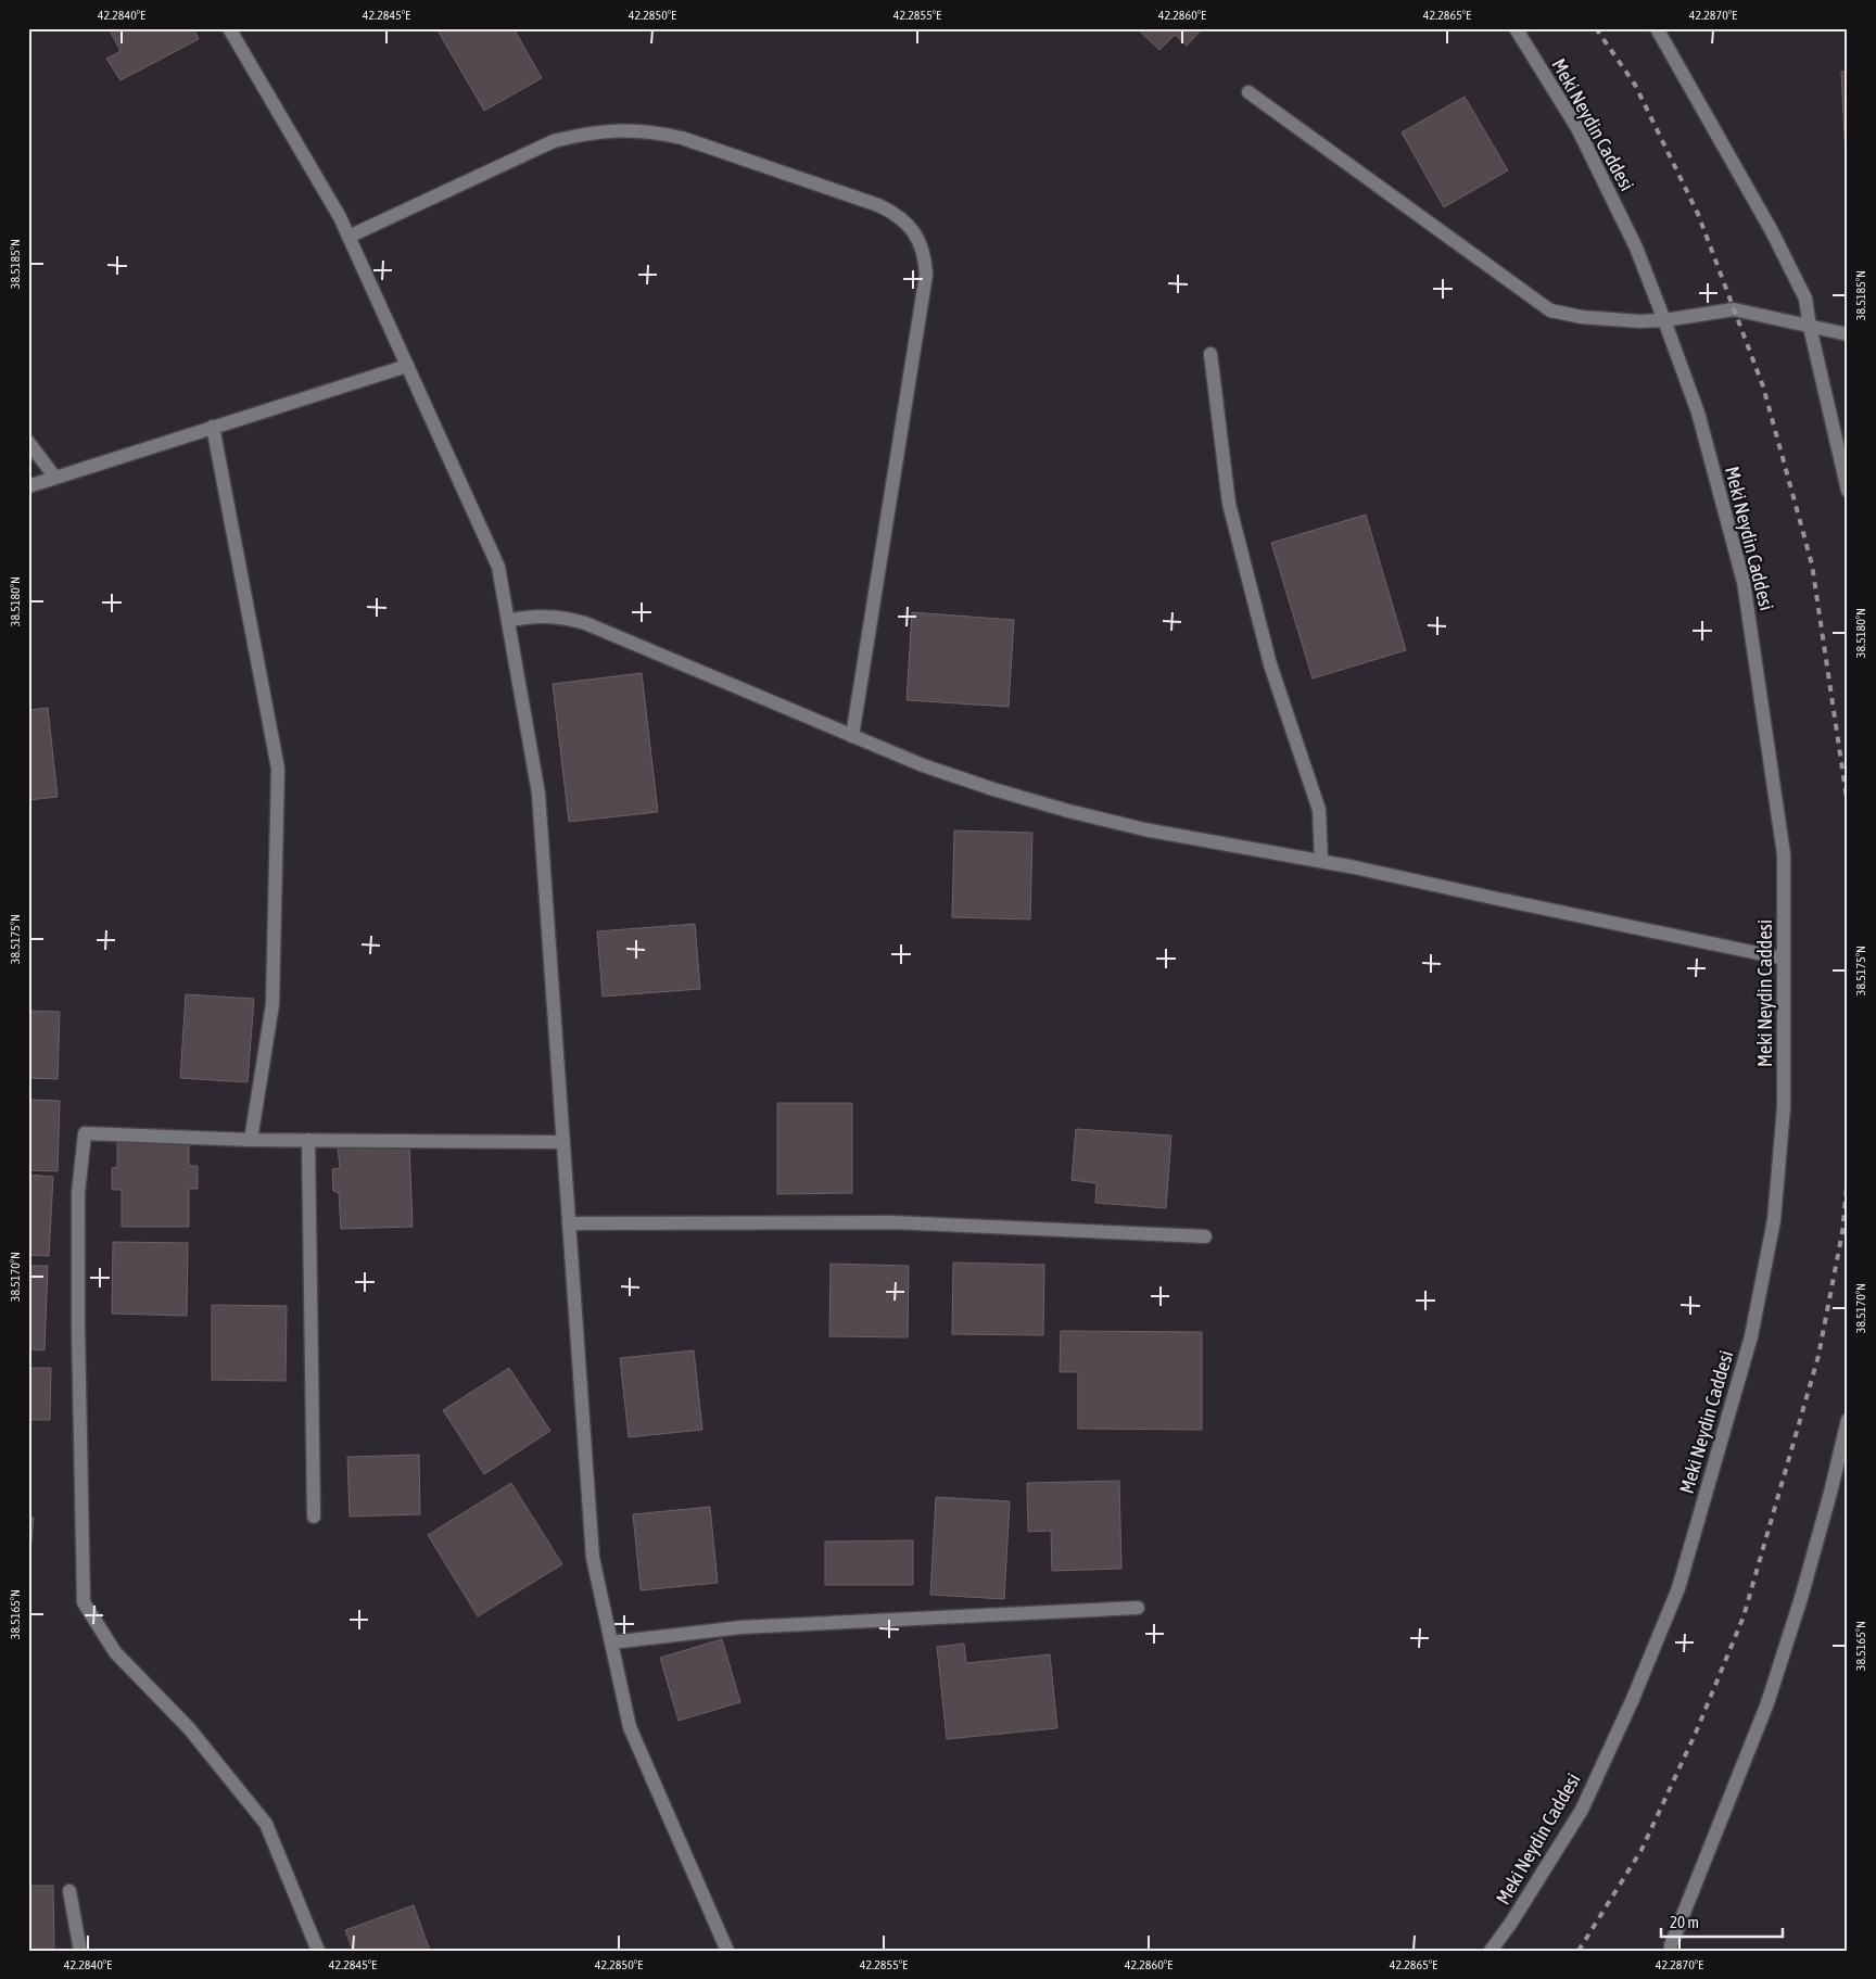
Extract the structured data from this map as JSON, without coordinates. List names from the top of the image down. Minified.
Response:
{"streets":{"street":["Meki Neydin Caddesi"]},"scale_bar":"20 m","coordinates":["42.2840°E","42.2845°E","42.2850°E","42.2855°E","42.2860°E","42.2865°E","42.2870°E","38.5185°N","38.5180°N","38.5175°N","38.5170°N","38.5165°N"]}
